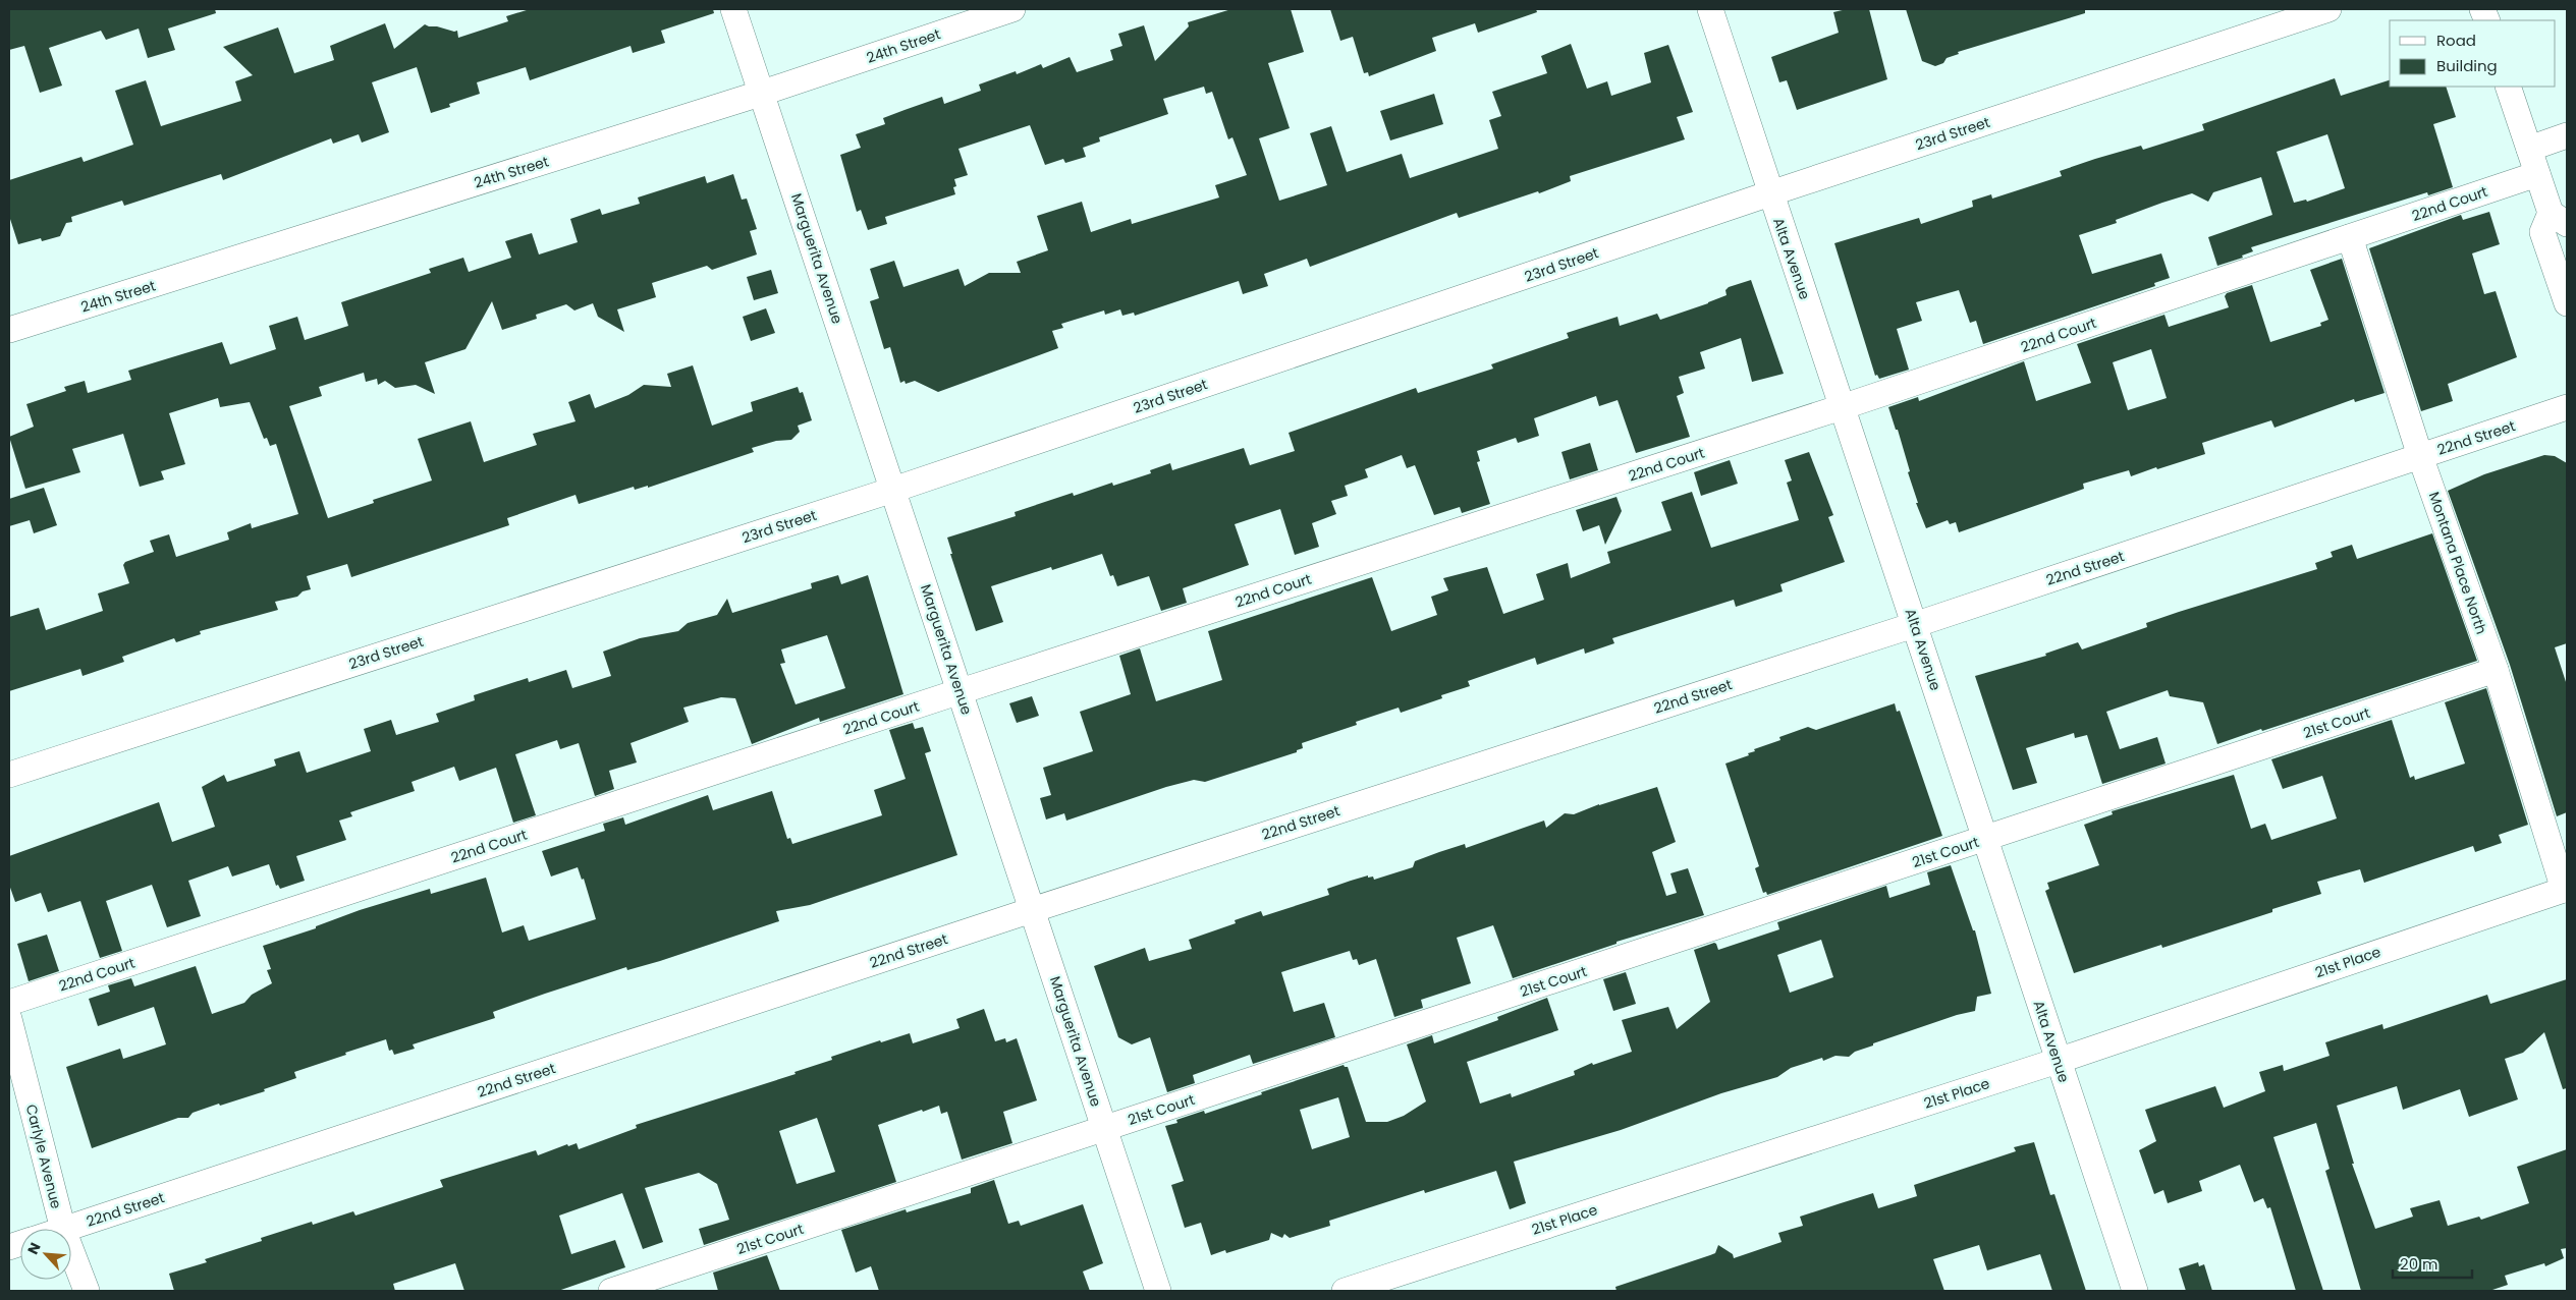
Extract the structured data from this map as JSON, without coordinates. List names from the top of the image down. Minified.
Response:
{"streets":{"street":["24th Street","23rd Street","22nd Court","Marguerita Avenue","Alta Avenue","22nd Street","Montana Place North","21st Court","21st Place","Carlyle Avenue"]},"crossings":[["24th Street","Marguerita Avenue"],["23rd Street","Marguerita Avenue"],["23rd Street","Alta Avenue"],["22nd Court","Marguerita Avenue"],["22nd Court","Alta Avenue"],["22nd Court","Montana Place North"],["Marguerita Avenue","22nd Street"],["Marguerita Avenue","21st Court"],["Alta Avenue","22nd Street"],["Alta Avenue","21st Court"],["Alta Avenue","21st Place"],["22nd Street","Montana Place North"],["Montana Place North","21st Court"],["Montana Place North","21st Place"]],"legend":["Road","Building"],"scale_bar":"20 m","north":"top left"}
